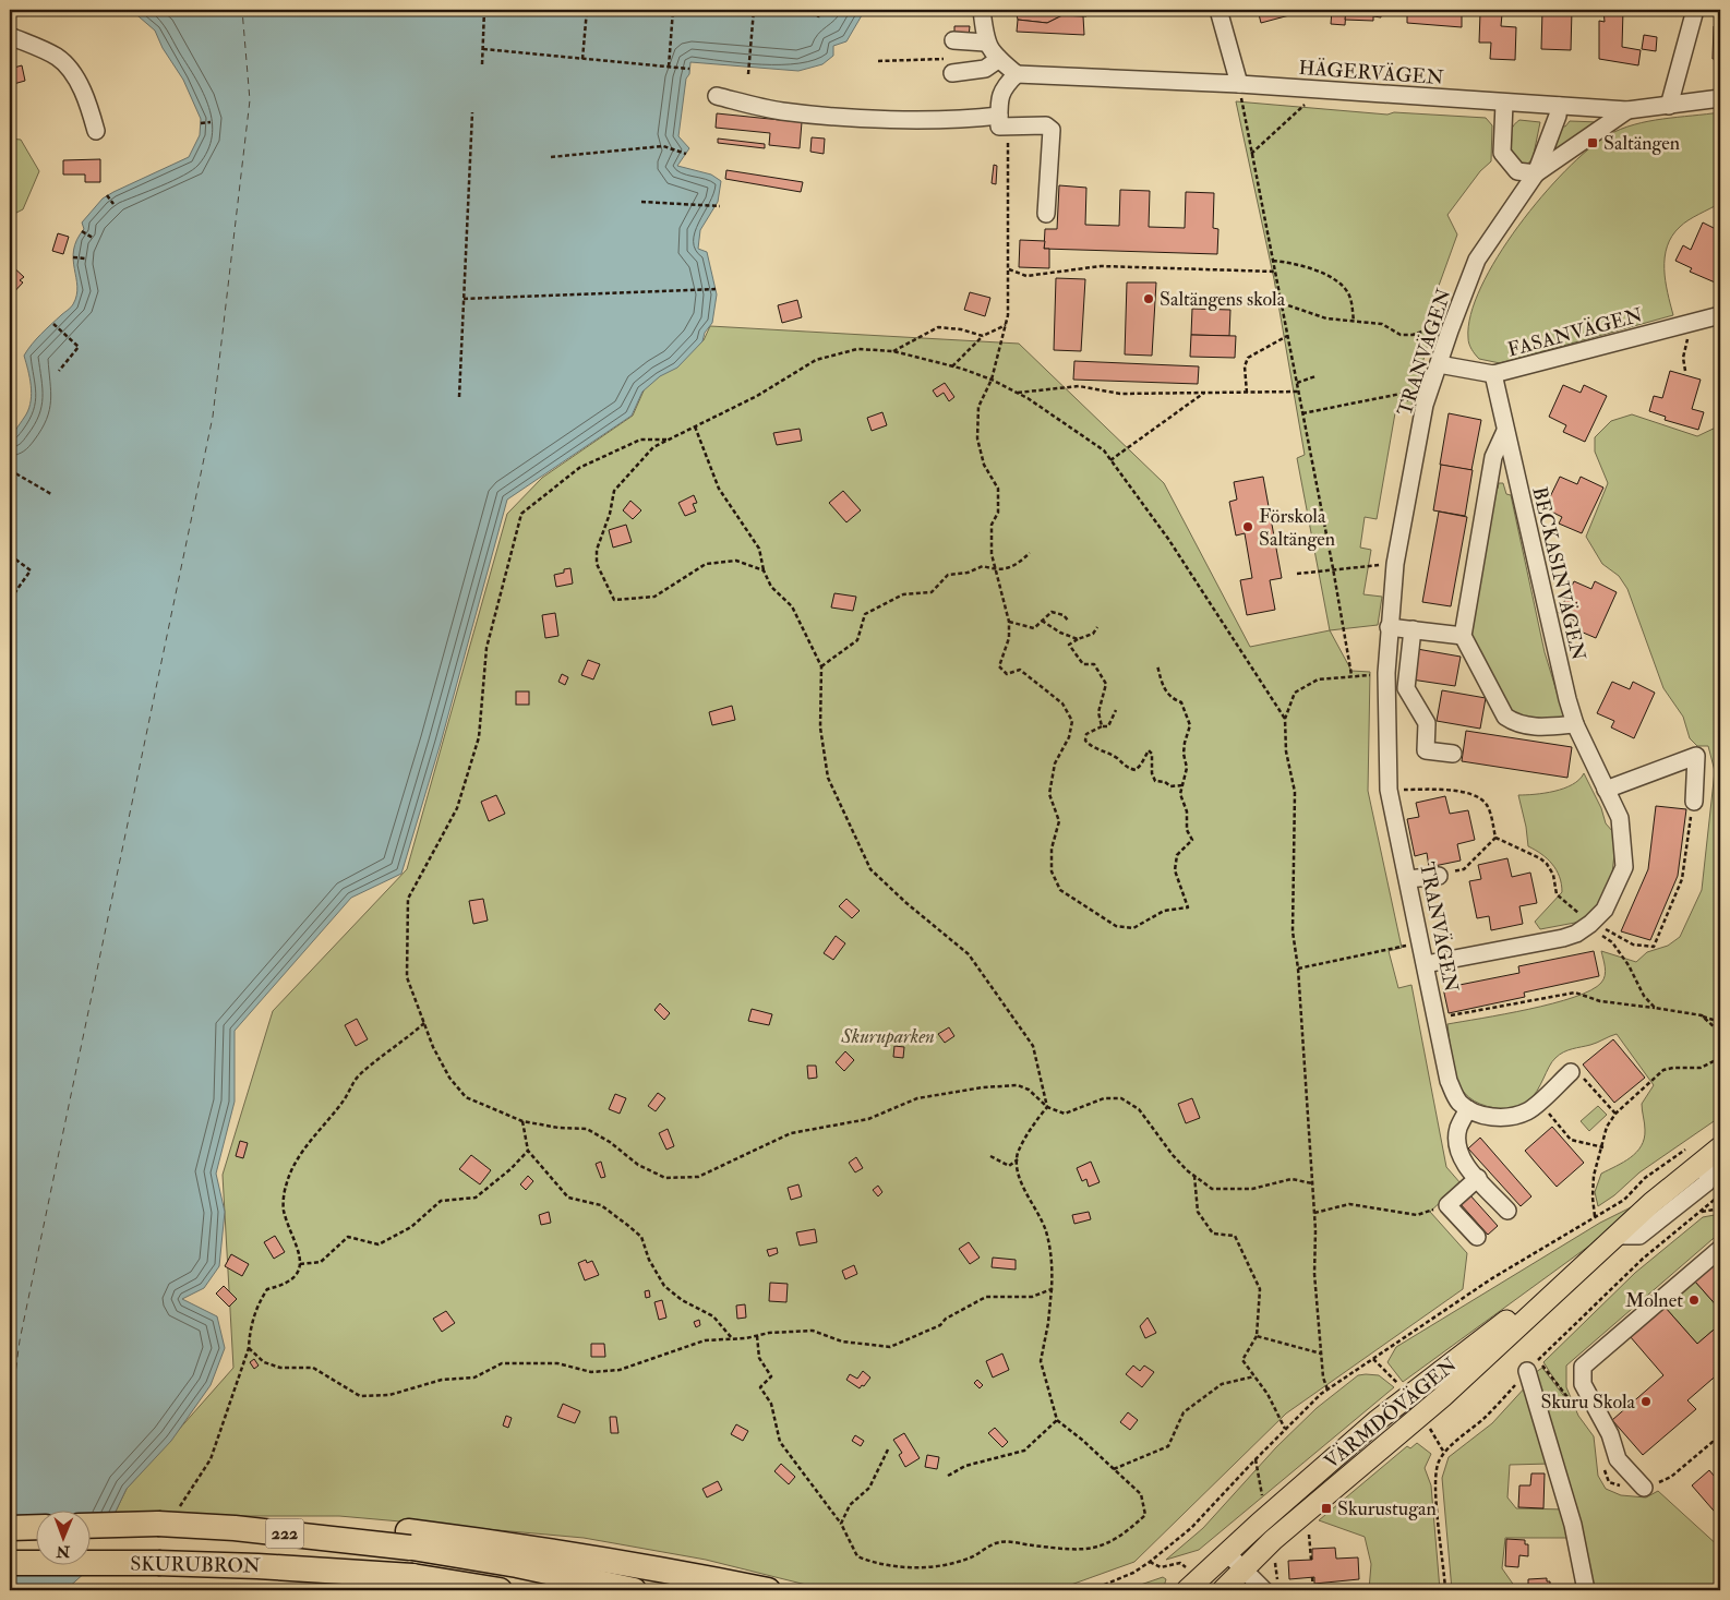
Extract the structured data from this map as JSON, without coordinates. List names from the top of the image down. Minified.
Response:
{"streets":{"highway":["SKURUBRON"],"main road":["VÄRMDÖVÄGEN"],"street":["HÄGERVÄGEN","FASANVÄGEN","TRANVÄGEN","BECKASINVÄGEN"]},"crossings":[["HÄGERVÄGEN","TRANVÄGEN"],["FASANVÄGEN","TRANVÄGEN"],["FASANVÄGEN","BECKASINVÄGEN"],["TRANVÄGEN","BECKASINVÄGEN"]],"parks":["Skuruparken"],"places":{"transit":["Saltängen","Skurustugan"],"other":["Saltängens skola","Förskola Saltängen","Molnet","Skuru Skola"]},"north":"bottom"}
